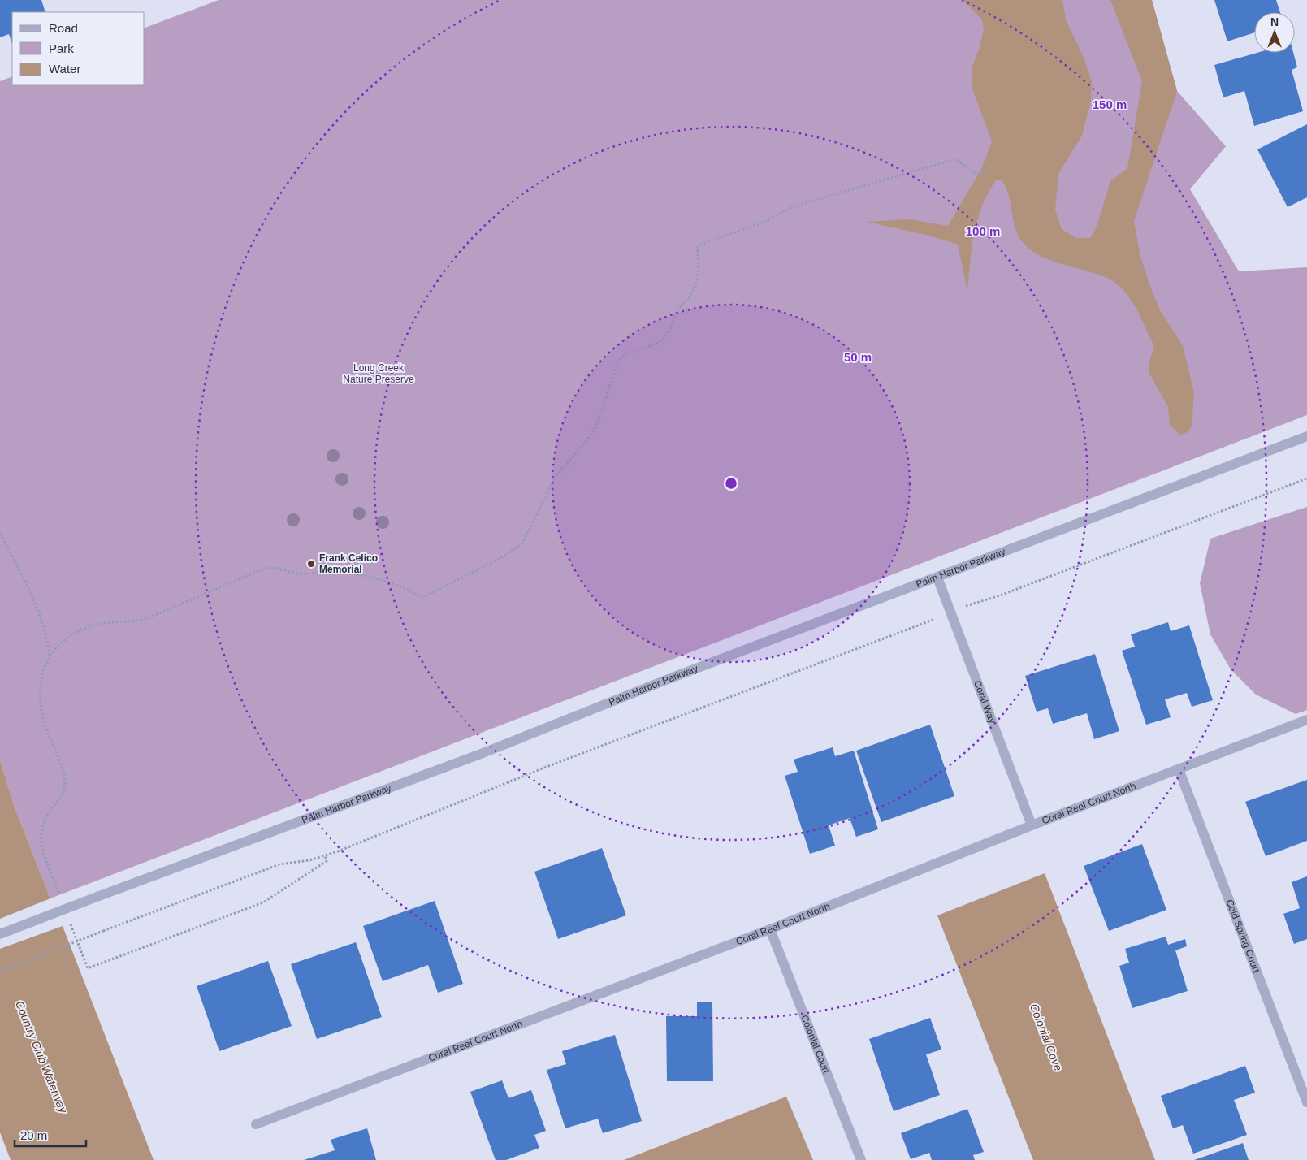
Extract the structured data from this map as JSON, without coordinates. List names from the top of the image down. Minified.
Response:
{"streets":{"street":["Palm Harbor Parkway","Coral Way","Coral Reef Court North","Cold Spring Court","Colonial Court"]},"crossings":[["Palm Harbor Parkway","Coral Way"],["Coral Way","Coral Reef Court North"],["Coral Reef Court North","Cold Spring Court"],["Coral Reef Court North","Colonial Court"]],"water":["Colonial Cove","Country Club Waterway"],"parks":["Long Creek Nature Preserve"],"places":["Frank Celico Memorial"],"legend":["Road","Park","Water"],"scale_bar":"20 m","north":"top","rings":["150 m","100 m","50 m"]}
